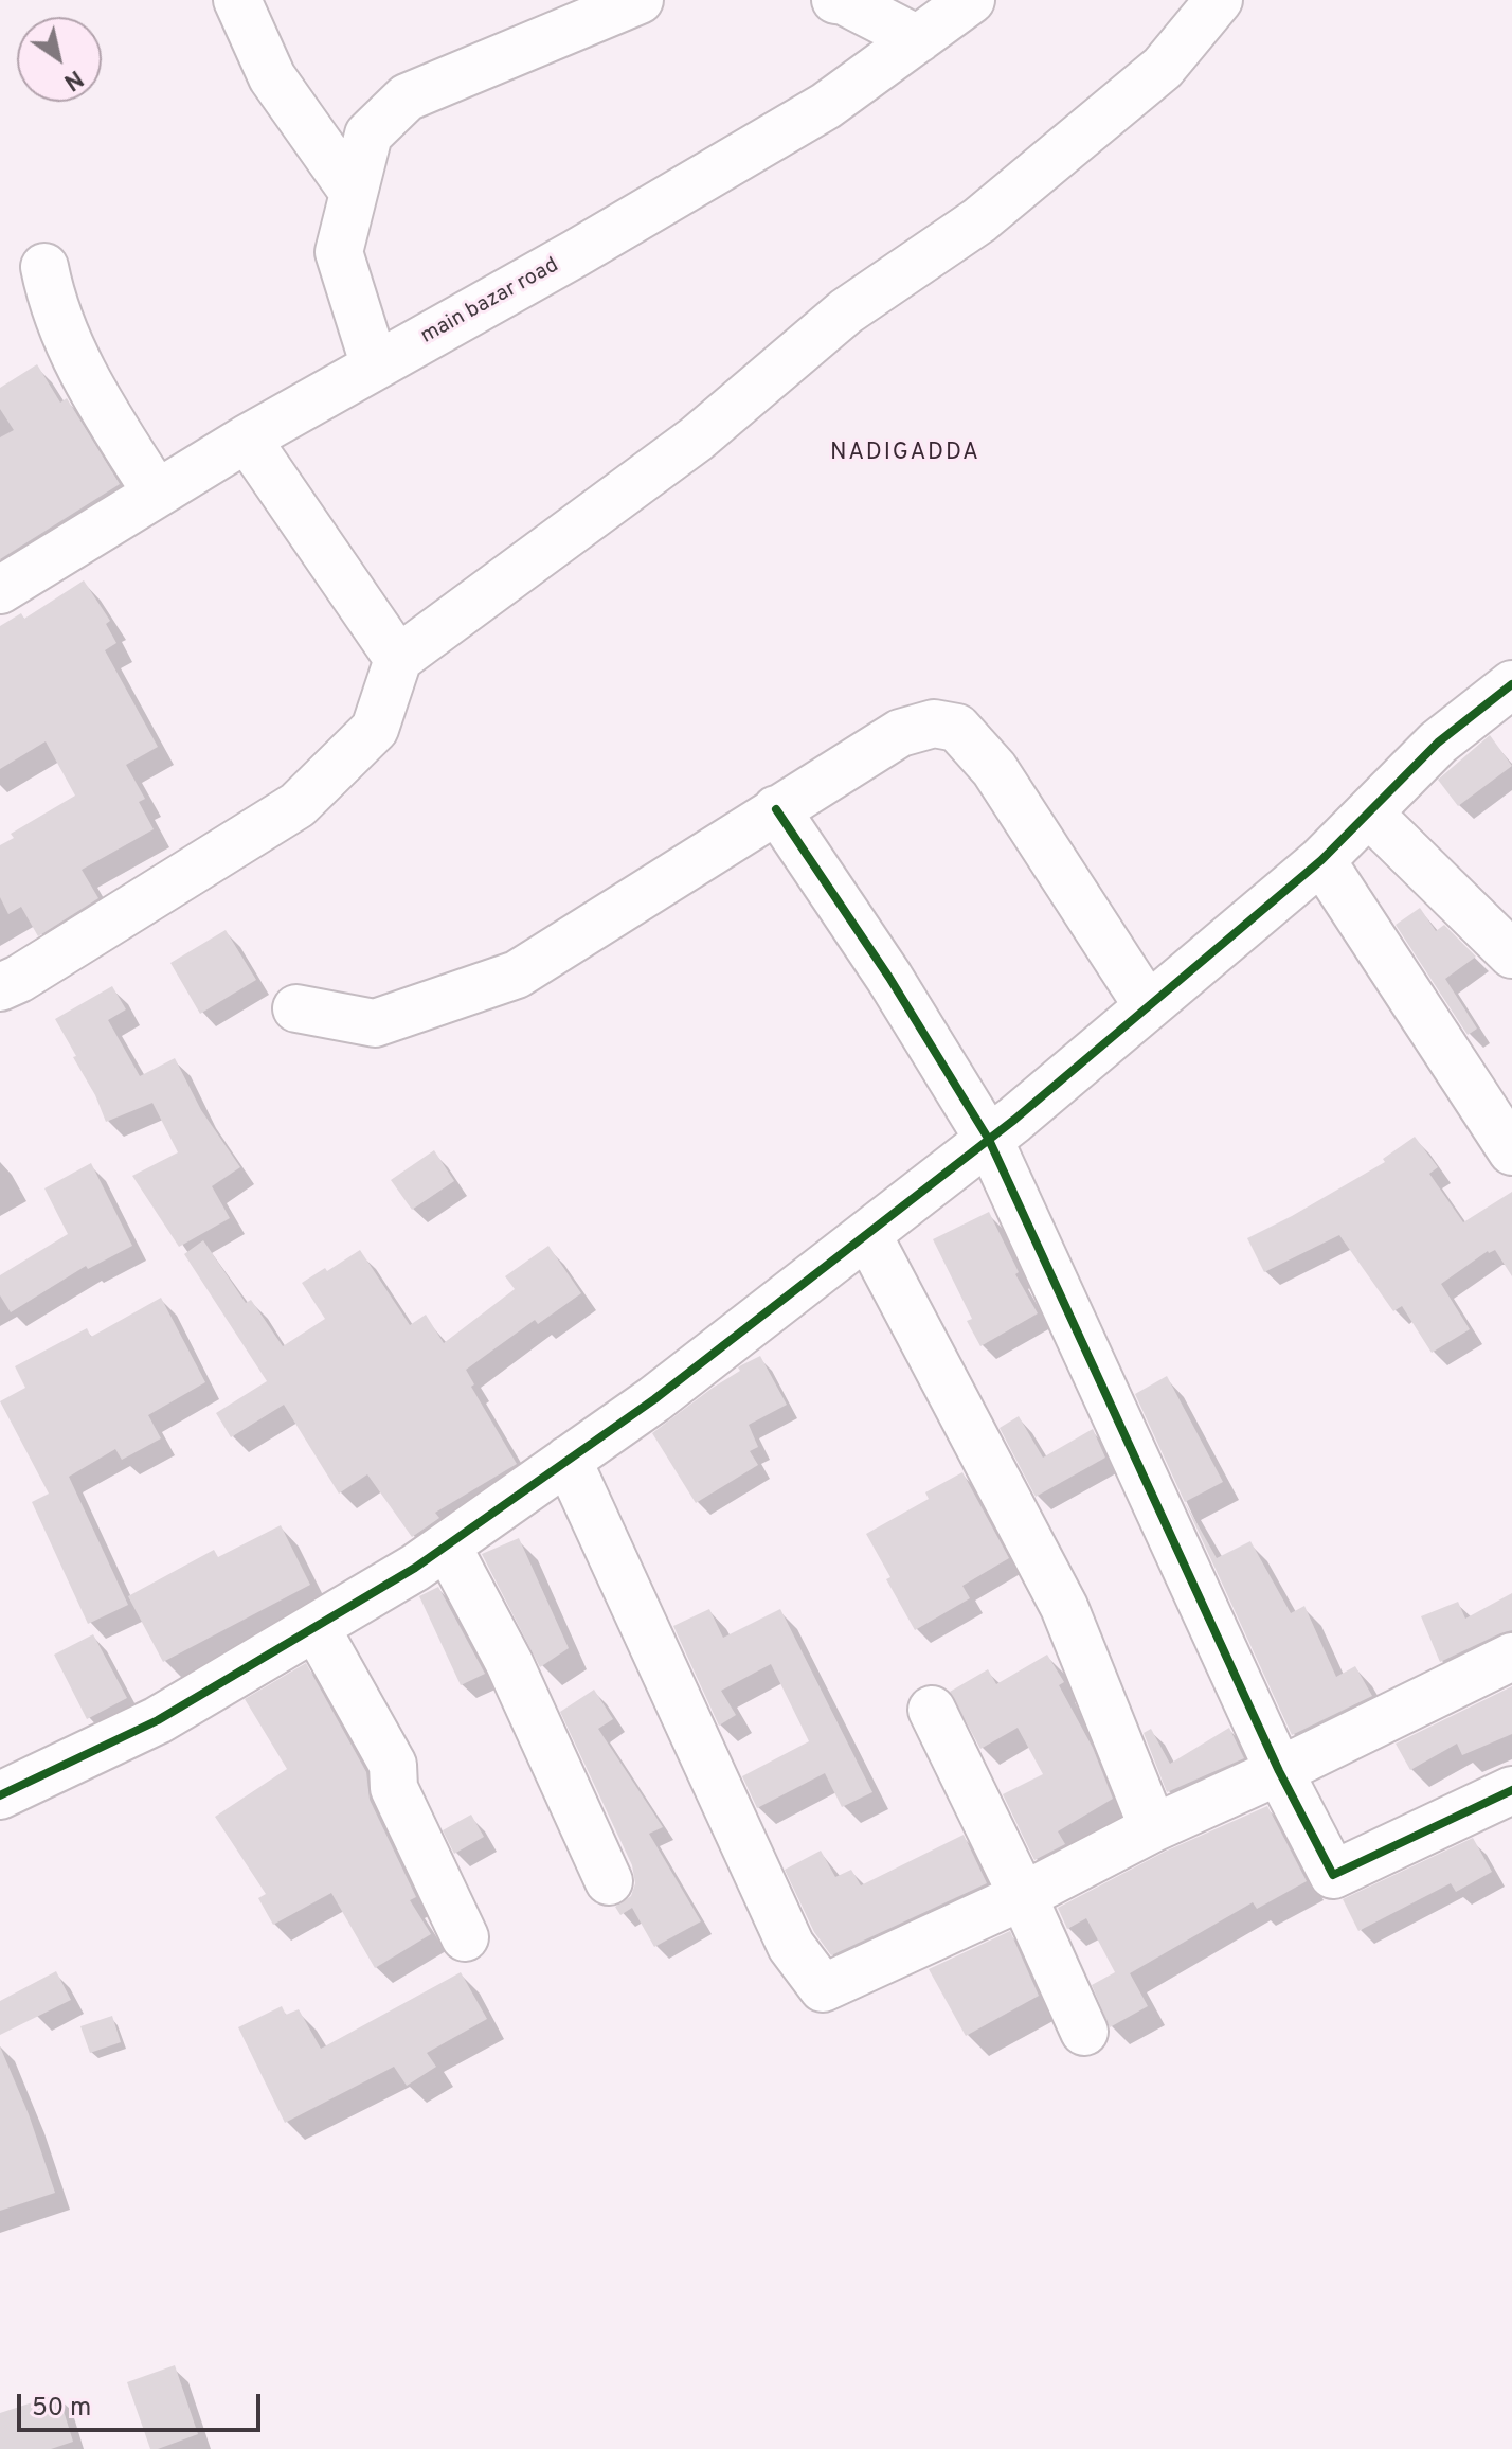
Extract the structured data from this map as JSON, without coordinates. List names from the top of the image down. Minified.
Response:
{"streets":{"street":["main bazar road"]},"districts":["NADIGADDA"],"scale_bar":"50 m","north":"bottom right"}
